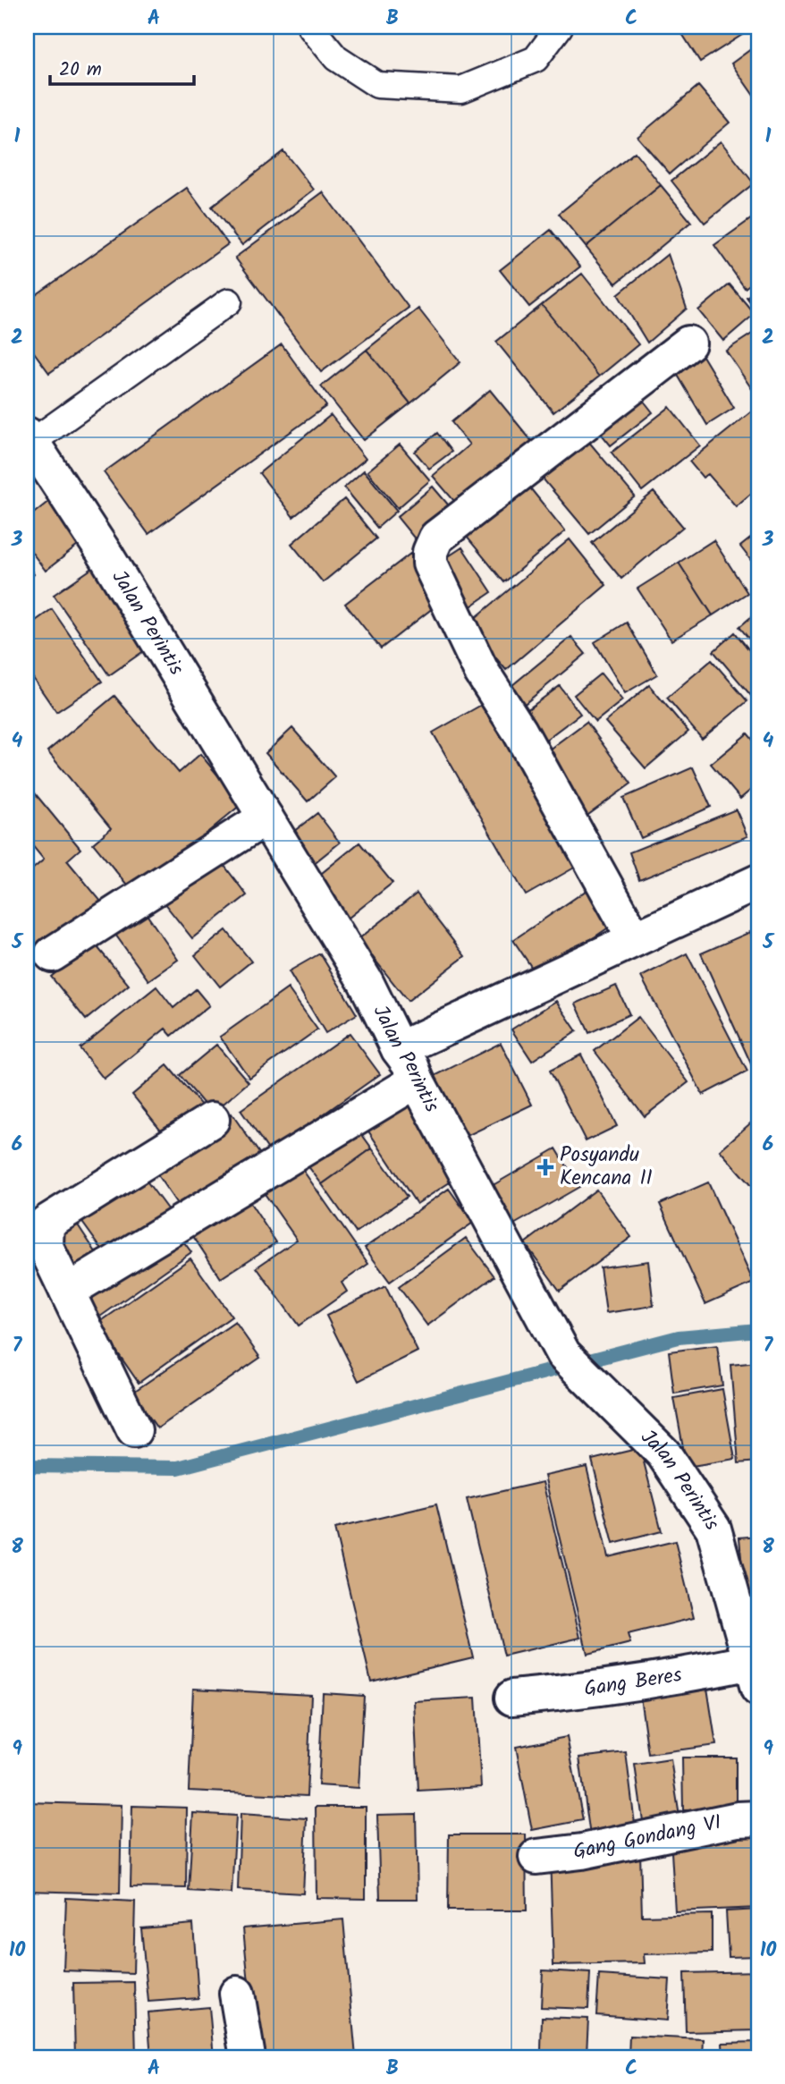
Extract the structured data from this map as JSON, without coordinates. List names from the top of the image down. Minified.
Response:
{"streets":{"street":["Jalan Perintis","Gang Beres","Gang Gondang VI"]},"crossings":[["Jalan Perintis","Gang Beres"]],"places":{"health":["Posyandu Kencana II"]},"scale_bar":"20 m","grid":{"columns":["A","B","C"],"rows":["1","2","3","4","5","6","7","8","9","10"]}}
